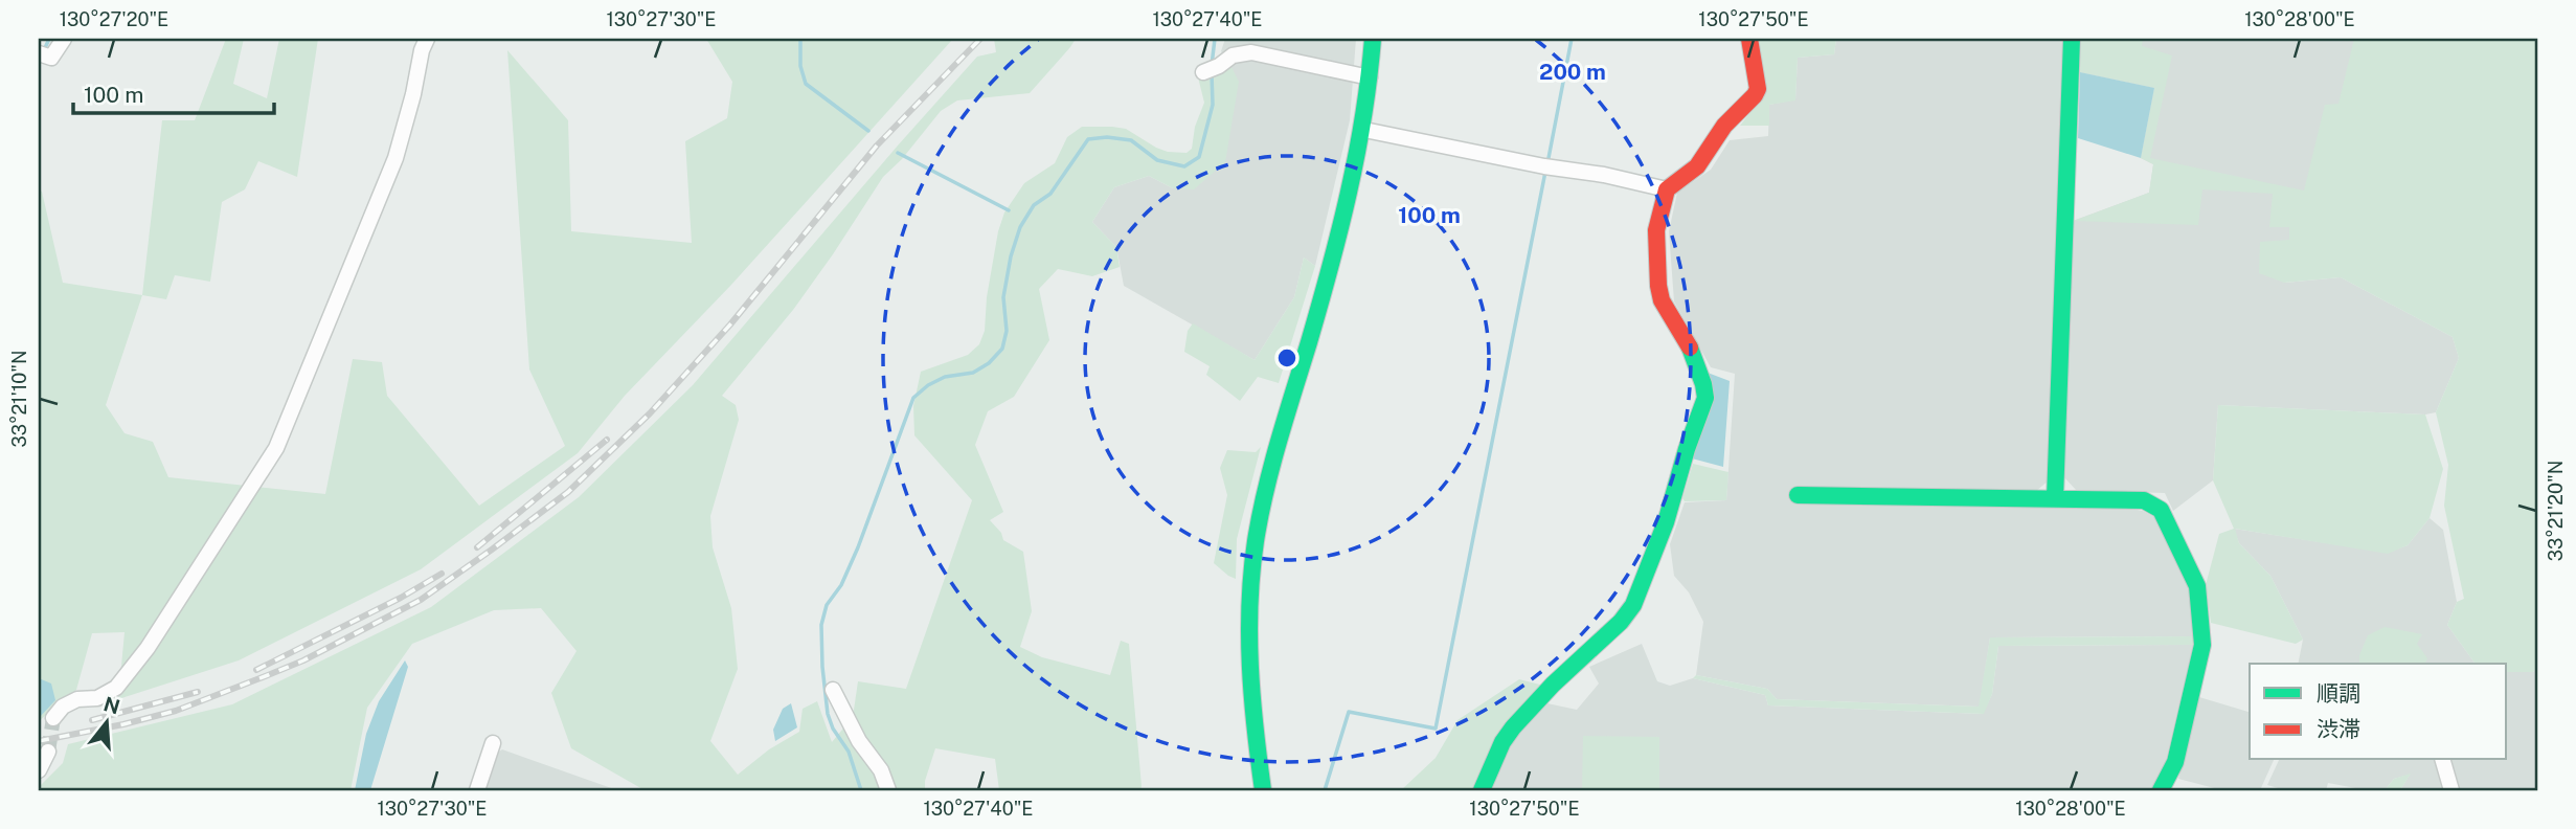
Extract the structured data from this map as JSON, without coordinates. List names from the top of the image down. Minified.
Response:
{"legend":["順調","渋滞"],"scale_bar":"100 m","north":"top","coordinates":["130°27'20\"E","130°27'30\"E","130°27'40\"E","130°27'50\"E","130°28'00\"E","33°21'10\"N","33°21'20\"N"],"rings":["200 m","100 m"]}
